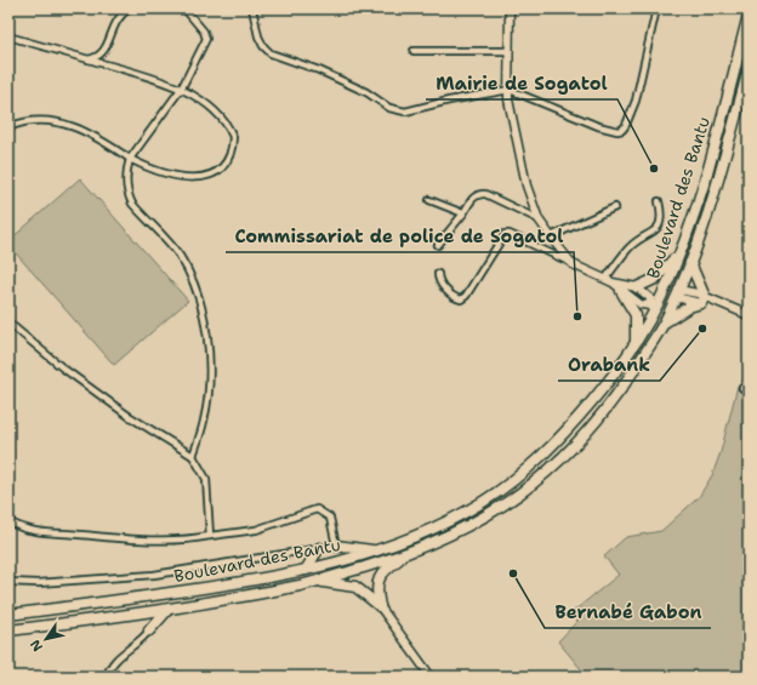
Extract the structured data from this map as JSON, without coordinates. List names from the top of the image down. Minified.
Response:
{"streets":{"highway":["Boulevard des Bantu"]},"places":["Mairie de Sogatol","Commissariat de police de Sogatol","Orabank","Bernabé Gabon"],"north":"bottom left"}
